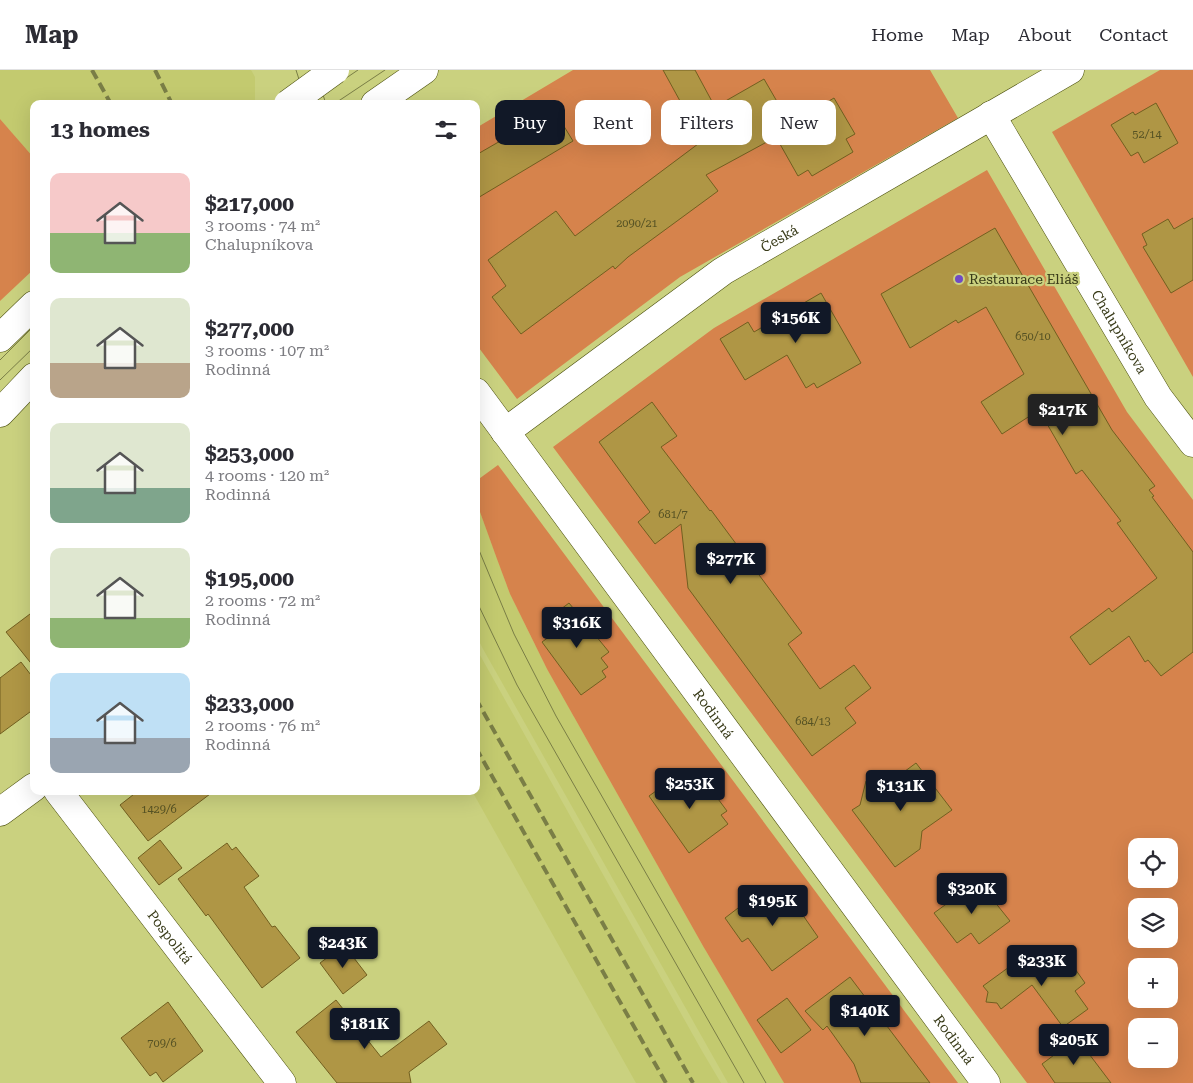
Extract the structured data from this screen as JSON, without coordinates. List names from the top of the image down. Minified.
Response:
{"streets":{"street":["Česká","Chalupníkova","Rodinná","Pospolitá"]},"crossings":[["Česká","Chalupníkova"],["Česká","Rodinná"]],"places":["Restaurace Eliáš"],"house_numbers":["52/14","2090/21","650/10","681/7","684/13","1429/6","709/6"],"page":{"header":"Map","nav":["Home","Map","About","Contact"],"chip":["Buy","Rent","Filters","New"],"heading":"13 homes","list":[{"name":"$217,000","note":"3 rooms · 74 m² · Chalupníkova"},{"name":"$277,000","note":"3 rooms · 107 m² · Rodinná"},{"name":"$253,000","note":"4 rooms · 120 m² · Rodinná"},{"name":"$195,000","note":"2 rooms · 72 m² · Rodinná"},{"name":"$233,000","note":"2 rooms · 76 m² · Rodinná"}],"price":["$156K","$217K","$277K","$316K","$253K","$131K","$320K","$195K","$243K","$233K","$140K","$181K","$205K"],"map_buttons":["+","−"]}}
